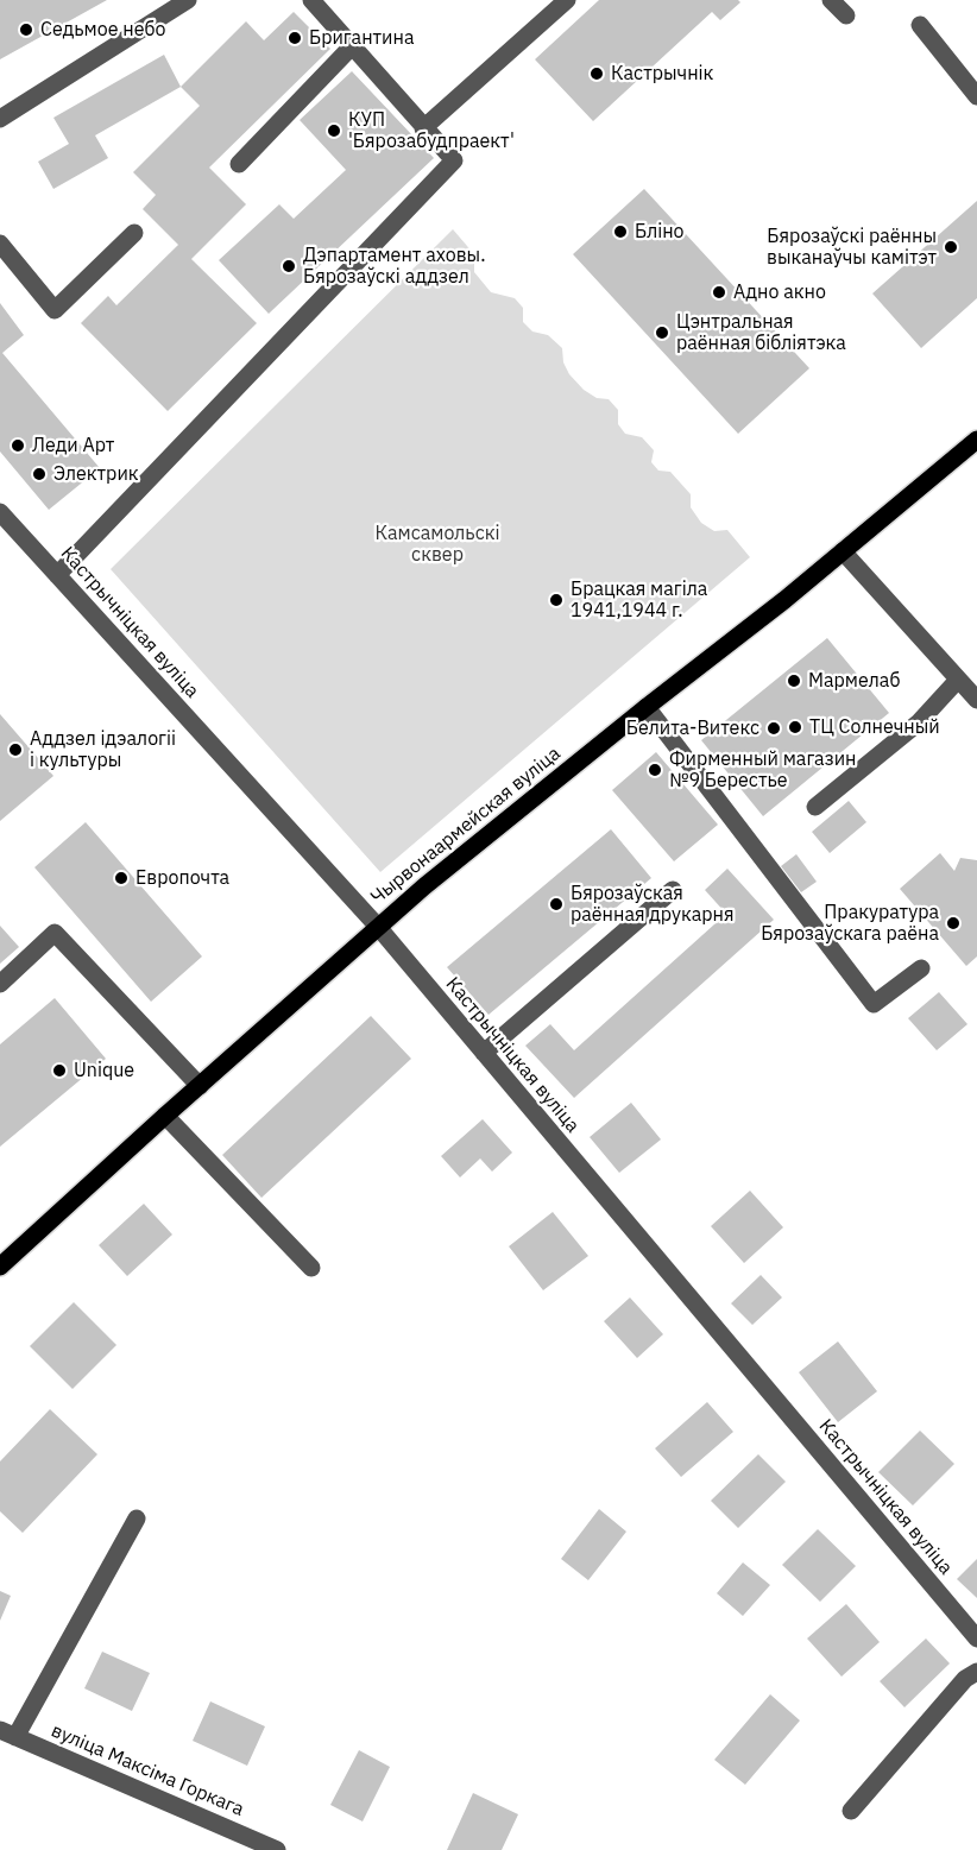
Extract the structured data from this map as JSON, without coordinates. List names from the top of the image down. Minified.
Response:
{"streets":{"main road":["Чырвонаармейская вуліца"],"street":["Кастрычніцкая вуліца","вуліца Максіма Горкага"]},"crossings":[["Кастрычніцкая вуліца","Чырвонаармейская вуліца"]],"parks":["Камсамольскі сквер"],"places":["Седьмое небо","Бригантина","Кастрычнік","КУП 'Бярозабудпраект'","Бліно","Бярозаўскі раённы выканаўчы камітэт","Дэпартамент аховы. Бярозаўскі аддзел","Адно акно","Цэнтральная раённая бібліятэка","Леди Арт","Электрик","Брацкая магіла 1941,1944 г.","Мармелаб","ТЦ Солнечный","Белита-Витекс","Аддзел ідэалогіі і культуры","Фирменный магазин №9 Берестье","Европочта","Бярозаўская раённая друкарня","Пракуратура Бярозаўскага раёна","Unique"]}
